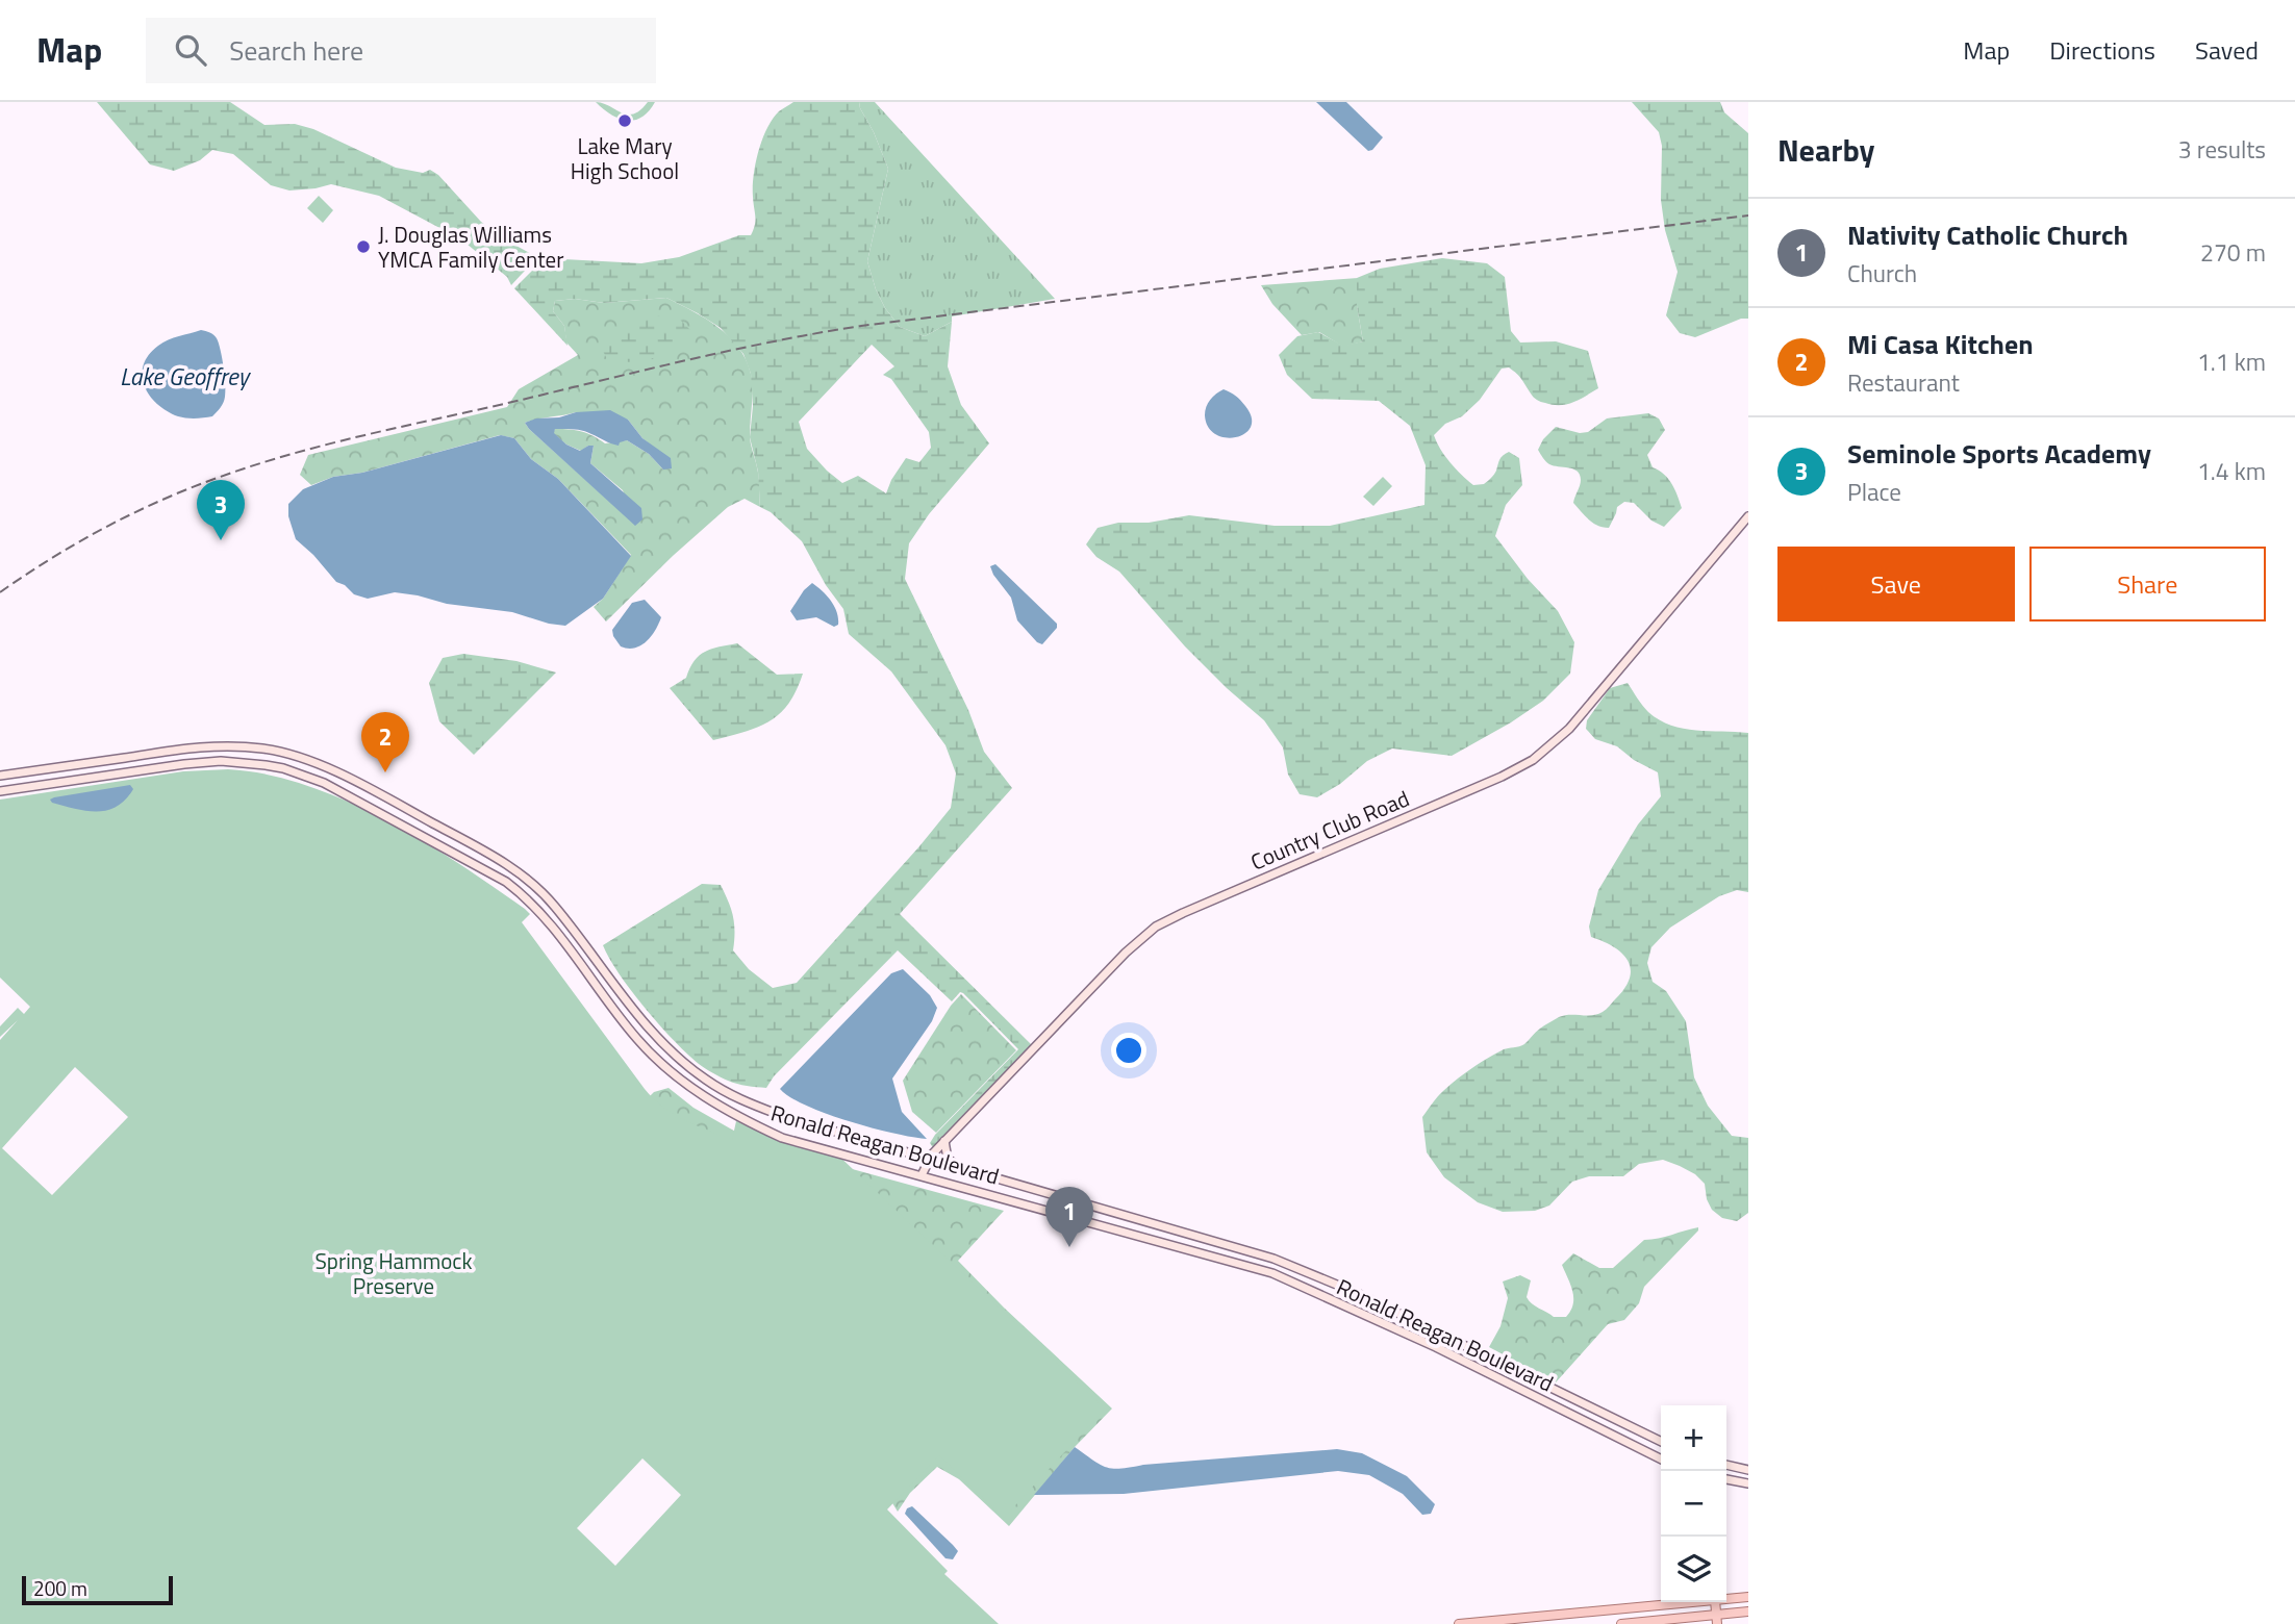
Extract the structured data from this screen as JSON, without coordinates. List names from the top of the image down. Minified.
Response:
{"streets":{"main road":["Country Club Road","Ronald Reagan Boulevard"]},"crossings":[["Country Club Road","Ronald Reagan Boulevard"]],"water":["Lake Geoffrey"],"parks":["Spring Hammock Preserve"],"places":["Lake Mary High School","J. Douglas Williams YMCA Family Center"],"scale_bar":"200 m","page":{"header":"Map","search":"Search here","nav":["Map","Directions","Saved"],"heading":["Nearby","3 results"],"list":[{"mark":"1","name":"Nativity Catholic Church","note":"Church","value":"270 m"},{"mark":"2","name":"Mi Casa Kitchen","note":"Restaurant","value":"1.1 km"},{"mark":"3","name":"Seminole Sports Academy","note":"Place","value":"1.4 km"}],"pins":["3","2","1"],"buttons":["Save","Share"],"map_buttons":["+","−"],"scale":"200 m"}}
